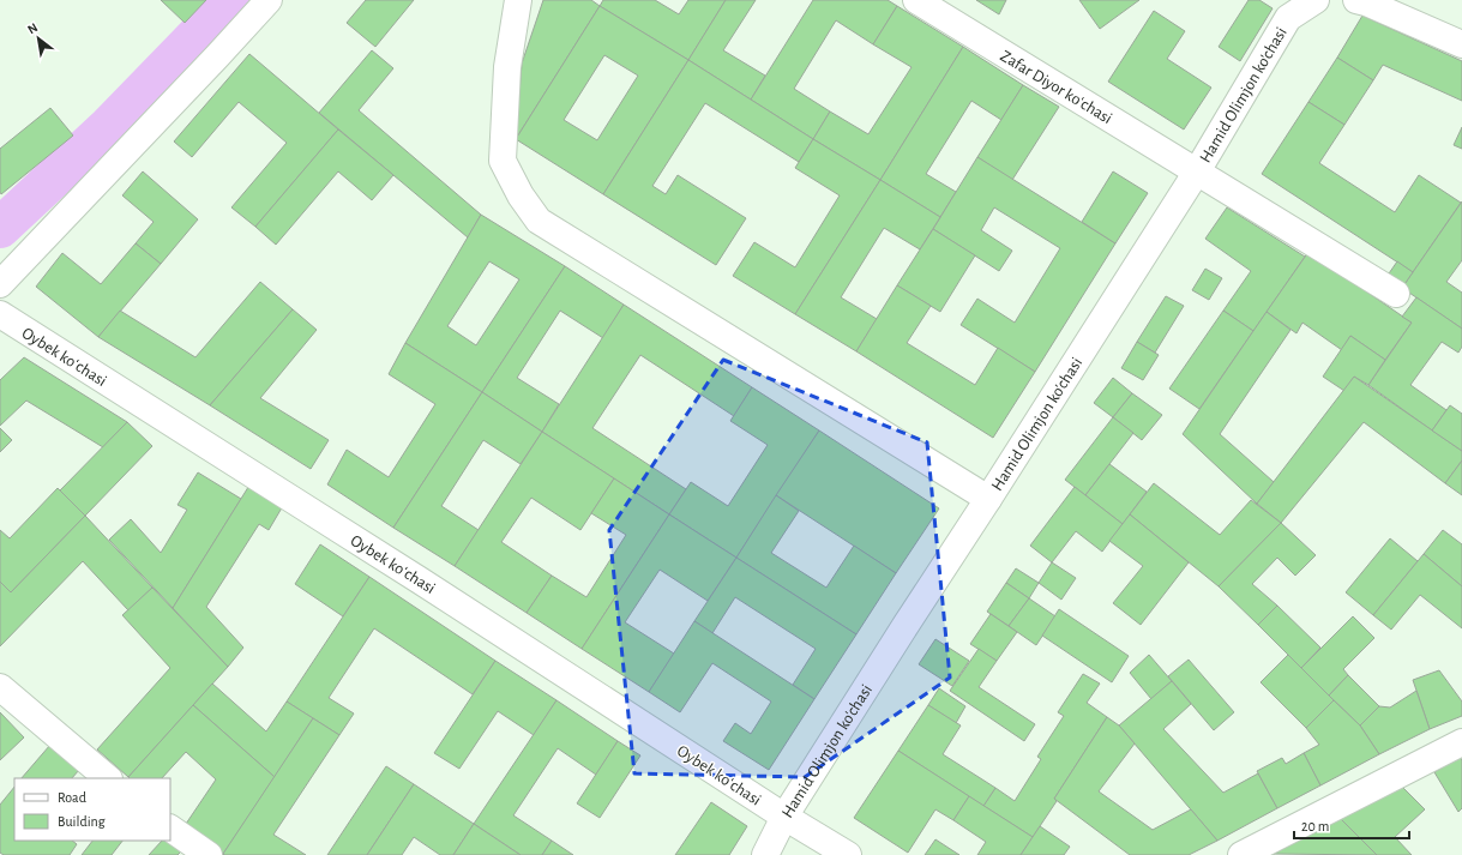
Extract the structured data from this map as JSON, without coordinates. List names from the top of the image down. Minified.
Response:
{"streets":{"street":["Zafar Diyor koʻchasi","Hamid Olimjon ko'chasi","Oybek koʻchasi"]},"crossings":[["Zafar Diyor koʻchasi","Hamid Olimjon ko'chasi"],["Hamid Olimjon ko'chasi","Oybek koʻchasi"]],"legend":["Road","Building"],"scale_bar":"20 m","north":"top left"}
